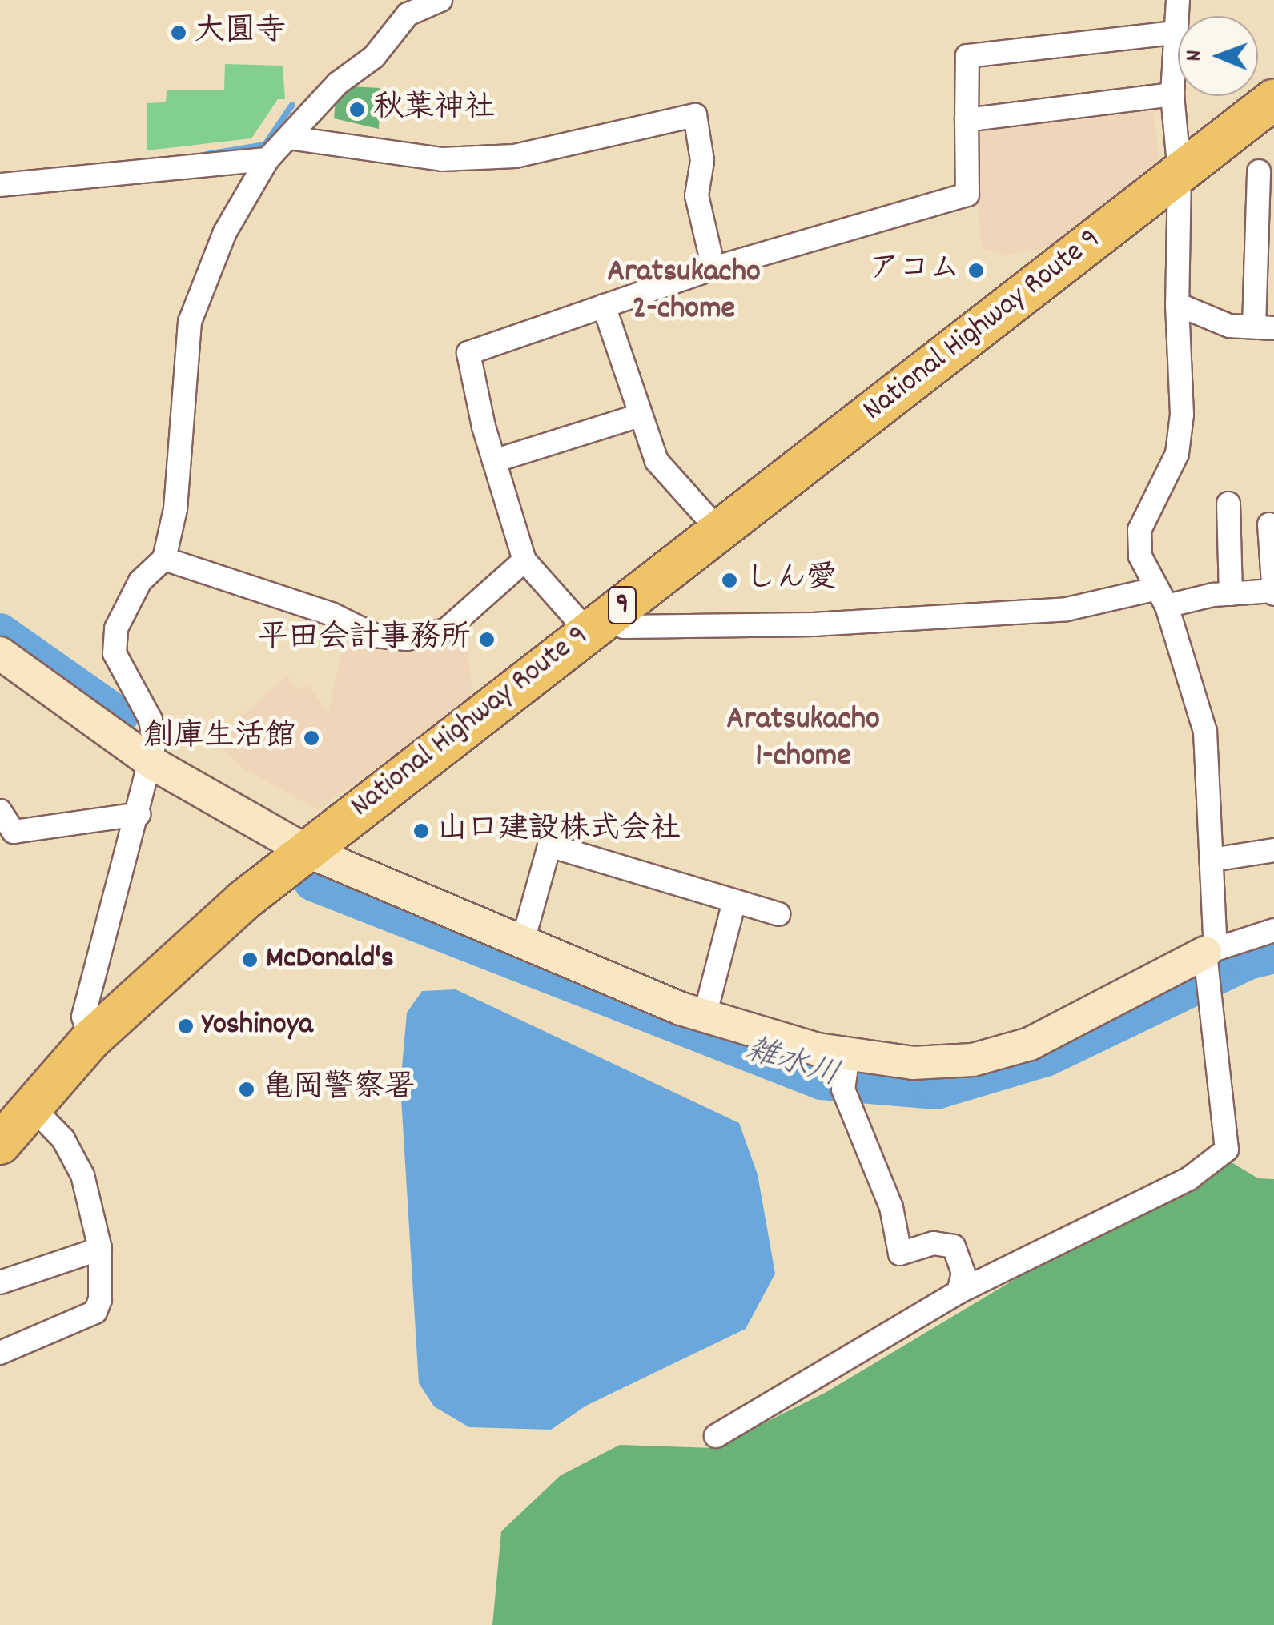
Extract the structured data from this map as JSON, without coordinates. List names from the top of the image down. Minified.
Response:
{"streets":{"highway":["National Highway Route 9","9"]},"districts":["Aratsukacho 2-chome","Aratsukacho 1-chome"],"water":["雑水川"],"places":["大圓寺","秋葉神社","アコム","しん愛","平田会計事務所","創庫生活館","山口建設株式会社","McDonald's","Yoshinoya","亀岡警察署"],"north":"left"}
